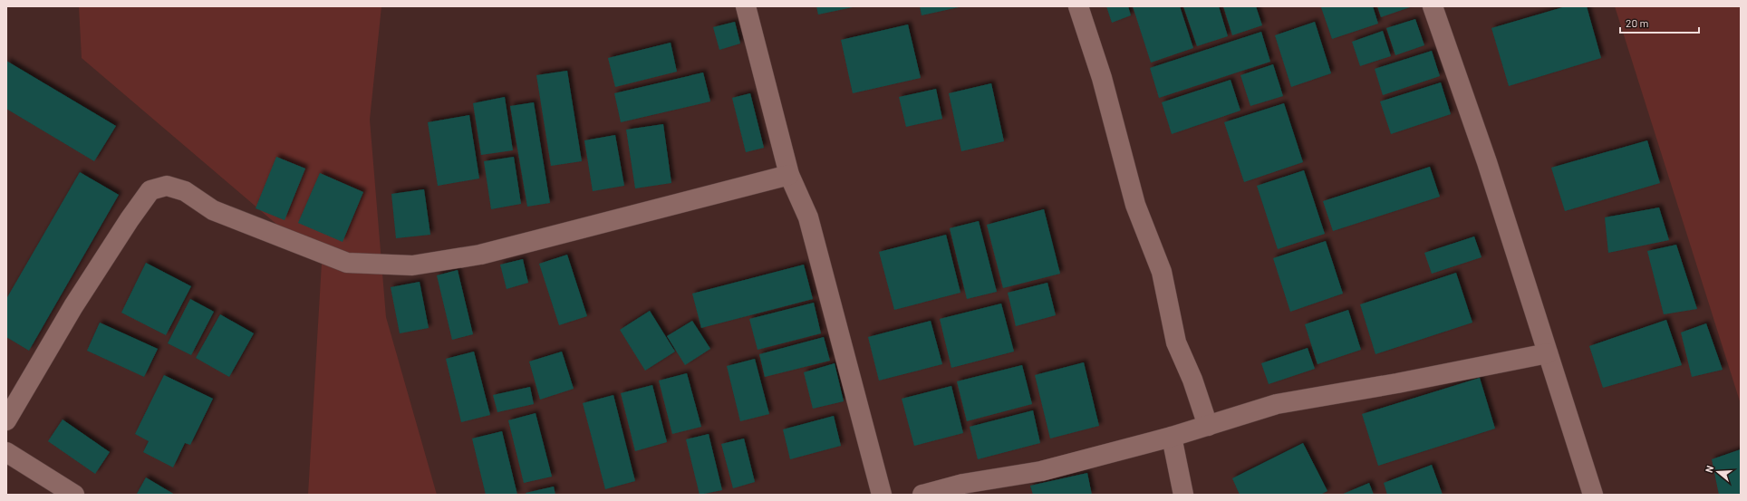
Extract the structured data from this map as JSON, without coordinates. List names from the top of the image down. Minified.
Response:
{"scale_bar":"20 m","north":"left"}
